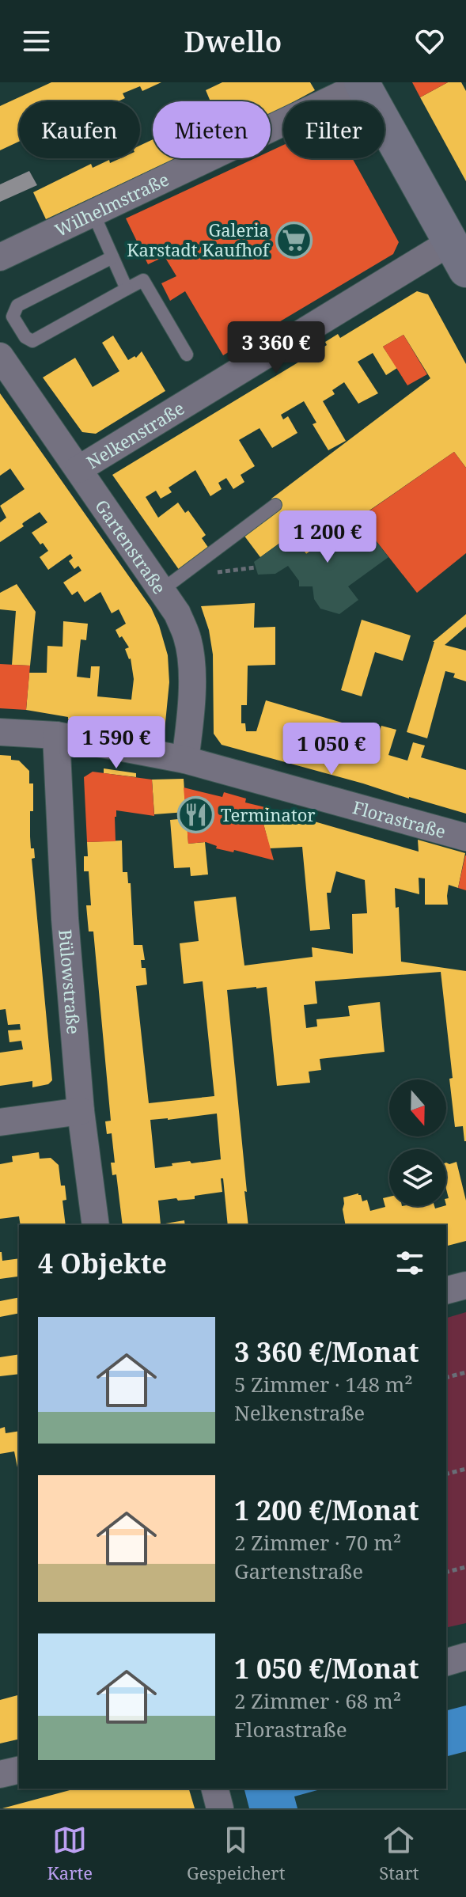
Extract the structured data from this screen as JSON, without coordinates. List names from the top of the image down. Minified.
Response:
{"streets":{"street":["Wilhelmstraße","Nelkenstraße","Gartenstraße","Florastraße","Bülowstraße"]},"crossings":[["Nelkenstraße","Gartenstraße"],["Gartenstraße","Florastraße"],["Florastraße","Bülowstraße"]],"places":{"supermarket":["Galeria Karstadt Kaufhof"],"restaurant":["Terminator"]},"north":"bottom","page":{"header":"Dwello","chip":["Kaufen","Mieten","Filter"],"price":["3 360 €","1 200 €","1 590 €","1 050 €"],"heading":"4 Objekte","list":[{"name":"3 360 €/Monat","note":"5 Zimmer · 148 m² · Nelkenstraße"},{"name":"1 200 €/Monat","note":"2 Zimmer · 70 m² · Gartenstraße"},{"name":"1 050 €/Monat","note":"2 Zimmer · 68 m² · Florastraße"}],"tabs":["Karte","Gespeichert","Start"]}}
